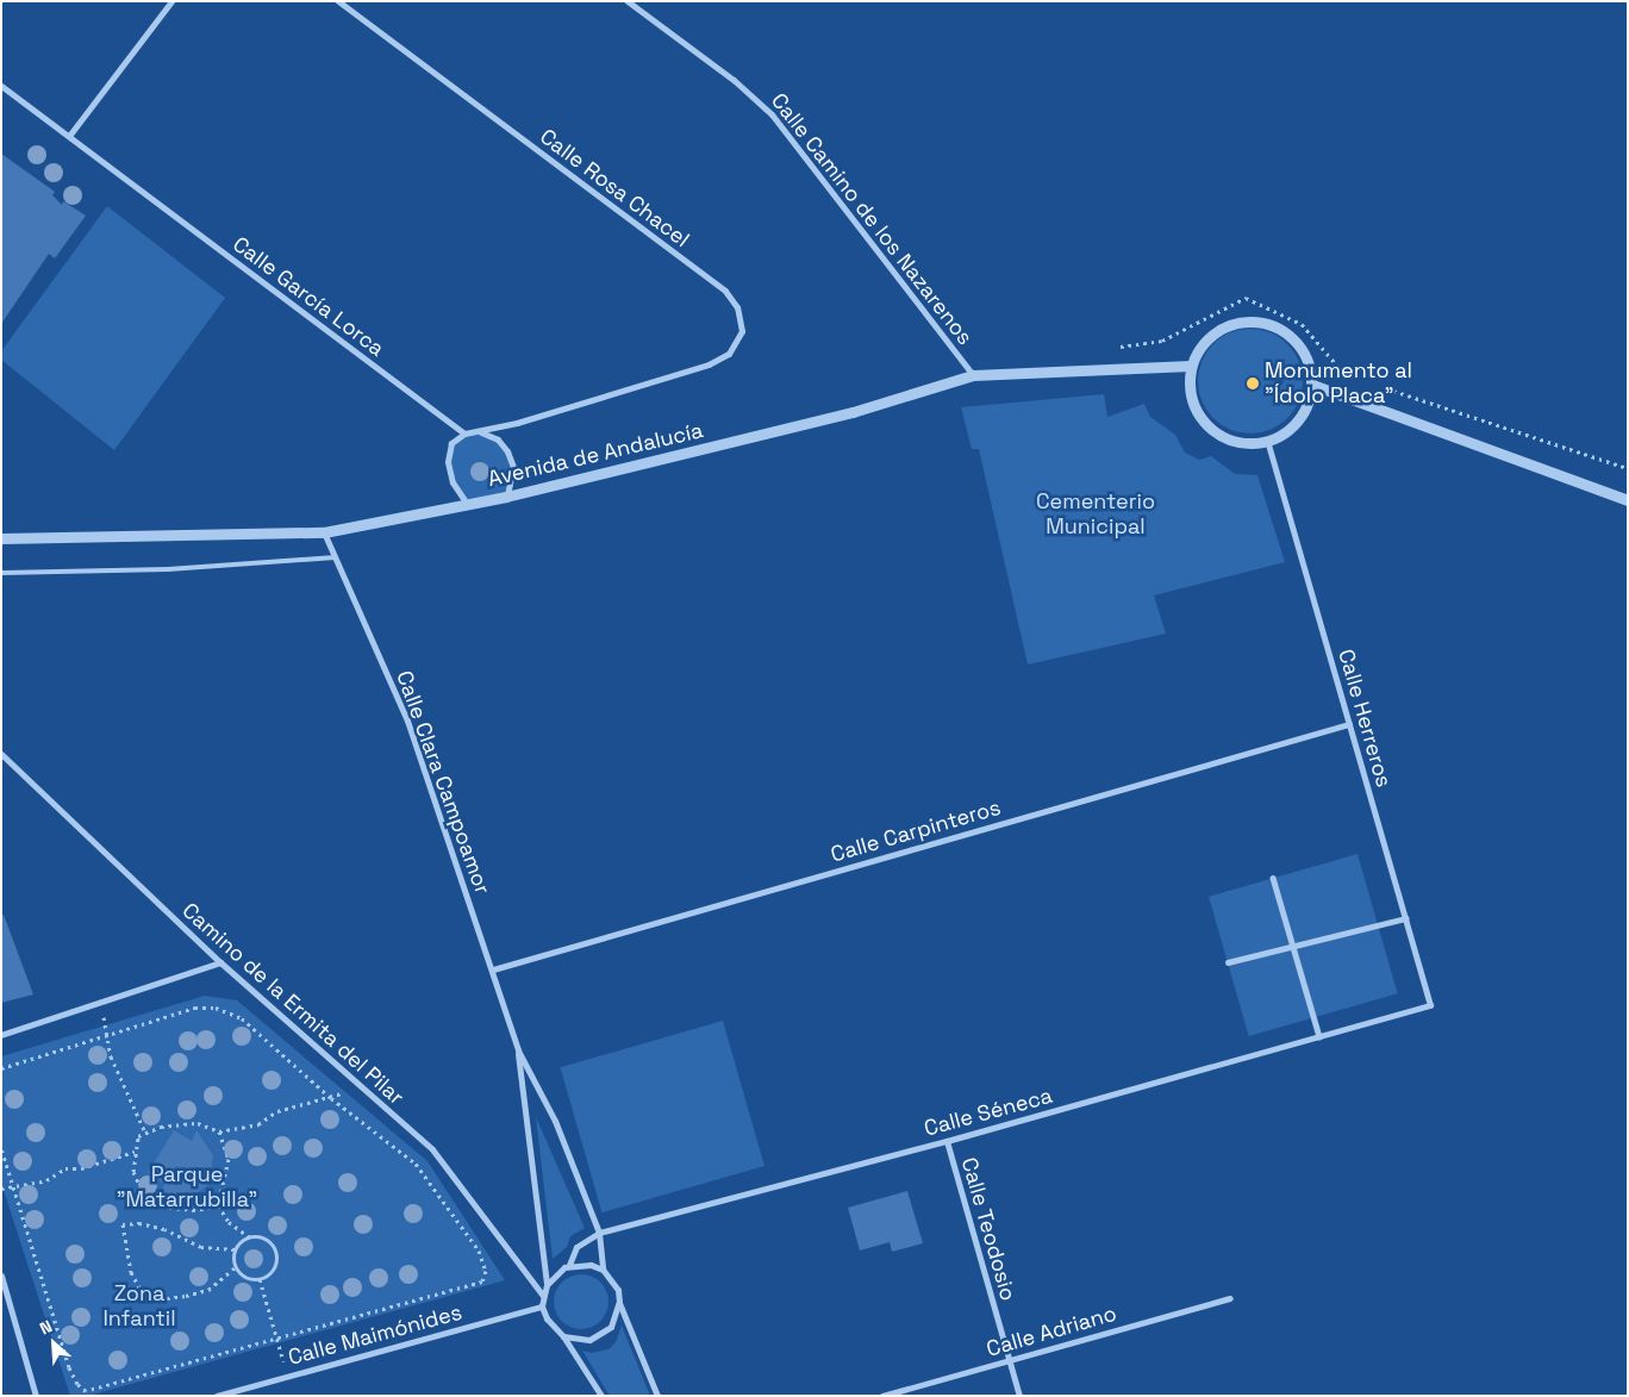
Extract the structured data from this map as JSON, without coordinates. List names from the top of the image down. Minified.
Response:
{"streets":{"street":["Calle Rosa Chacel","Calle Camino de los Nazarenos","Calle García Lorca","Avenida de Andalucía","Calle Herreros","Calle Clara Campoamor","Calle Carpinteros","Camino de la Ermita del Pilar","Calle Séneca","Calle Teodosio","Calle Adriano","Calle Maimónides"]},"crossings":[["Calle Rosa Chacel","Calle García Lorca"],["Calle Rosa Chacel","Avenida de Andalucía"],["Calle Camino de los Nazarenos","Avenida de Andalucía"],["Calle García Lorca","Avenida de Andalucía"],["Avenida de Andalucía","Calle Herreros"],["Avenida de Andalucía","Calle Clara Campoamor"],["Calle Herreros","Calle Carpinteros"],["Calle Herreros","Calle Séneca"],["Calle Clara Campoamor","Calle Carpinteros"],["Calle Clara Campoamor","Camino de la Ermita del Pilar"],["Calle Clara Campoamor","Calle Séneca"],["Calle Clara Campoamor","Calle Maimónides"],["Camino de la Ermita del Pilar","Calle Séneca"],["Camino de la Ermita del Pilar","Calle Maimónides"],["Calle Séneca","Calle Teodosio"],["Calle Séneca","Calle Maimónides"],["Calle Teodosio","Calle Adriano"]],"parks":["Cementerio Municipal","Parque \"Matarrubilla\"","Zona Infantil"],"places":["Monumento al \"Ídolo Placa\""],"north":"top left"}
